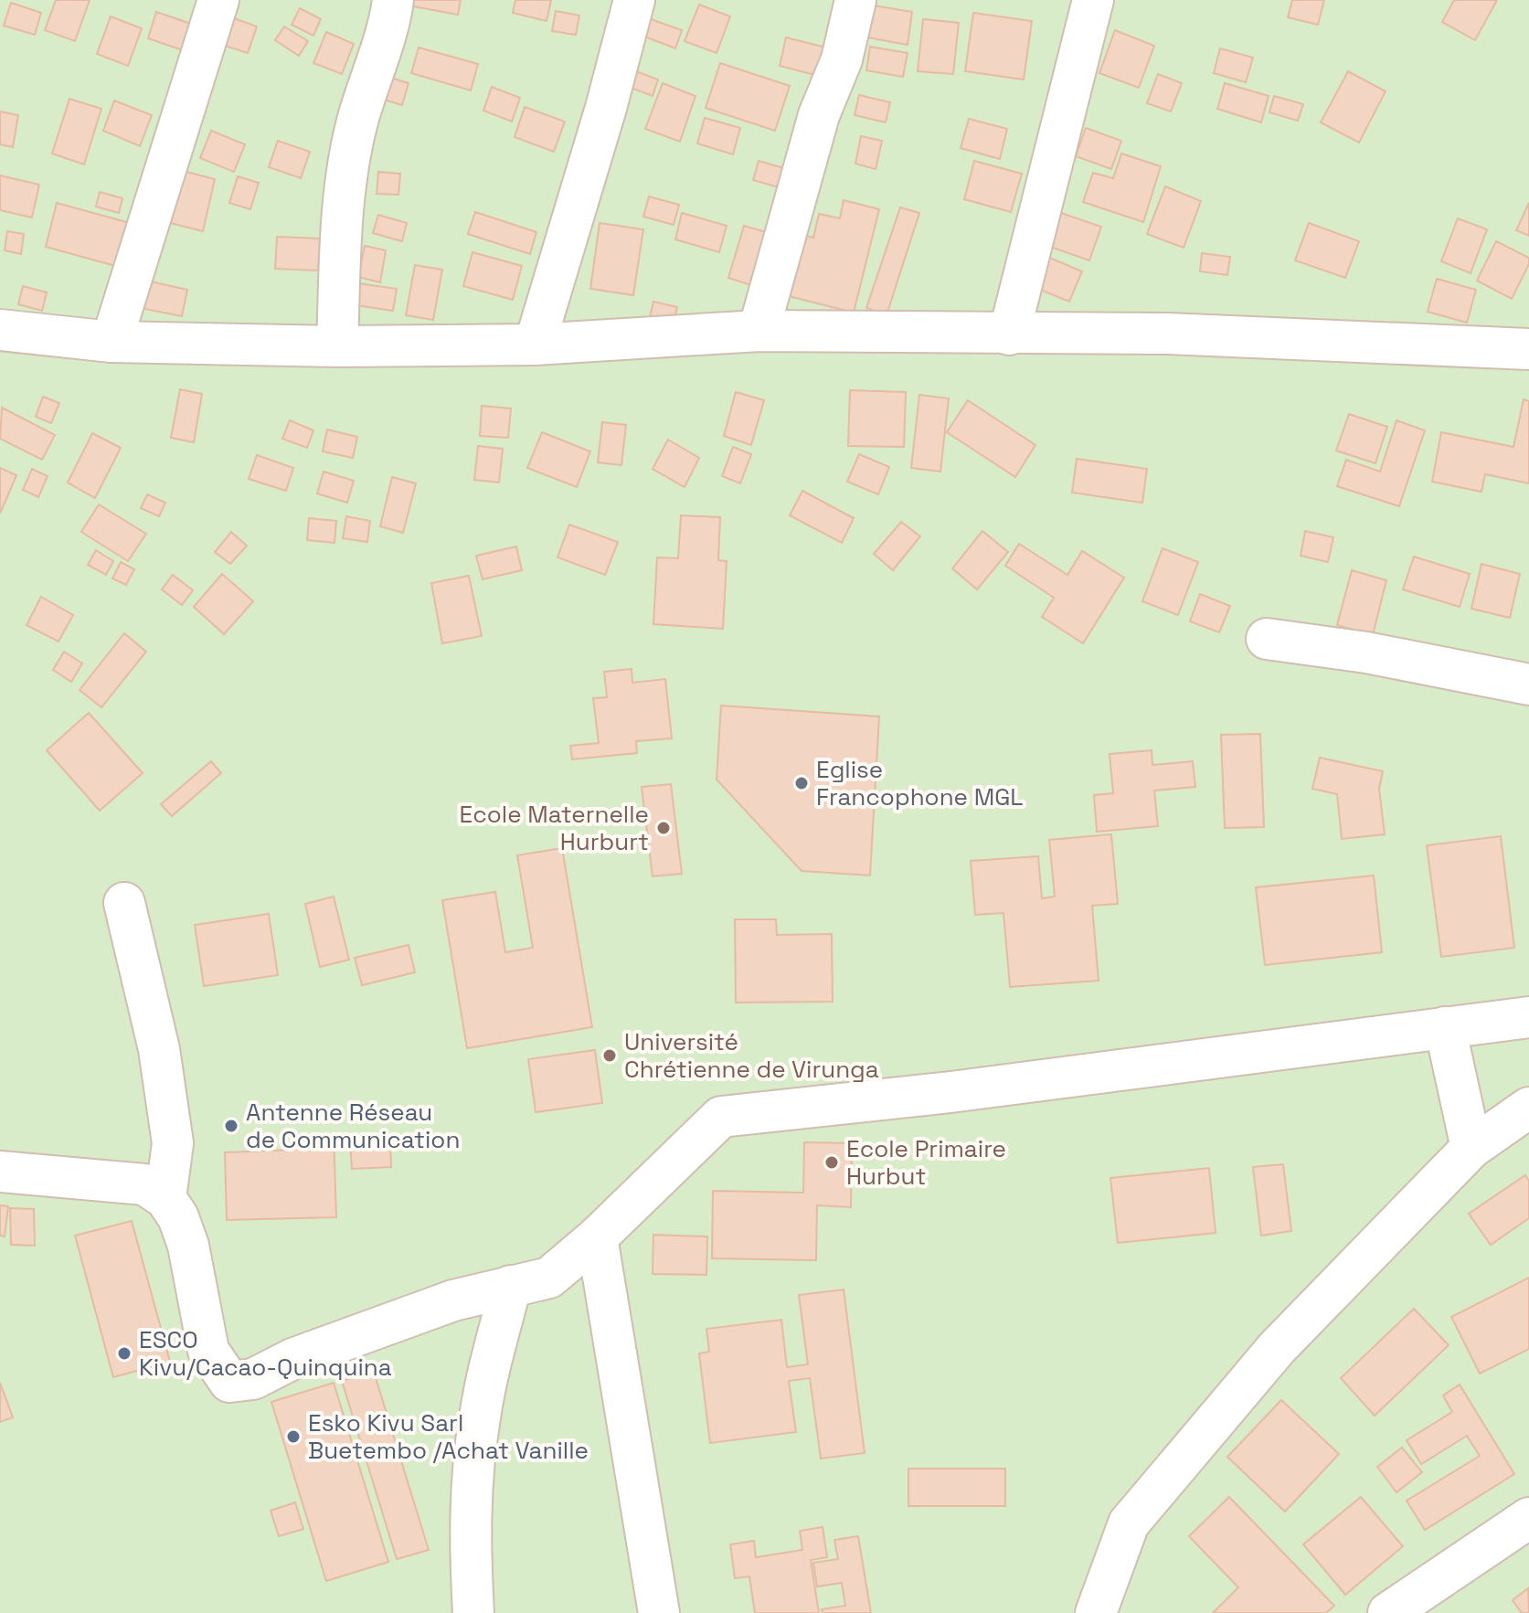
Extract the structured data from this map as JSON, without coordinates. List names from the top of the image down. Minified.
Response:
{"places":["Eglise Francophone MGL","Ecole Maternelle Hurburt","Université Chrétienne de Virunga","Antenne Réseau de Communication","Ecole Primaire Hurbut","ESCO Kivu/Cacao-Quinquina","Esko Kivu Sarl Buetembo /Achat Vanille"]}
